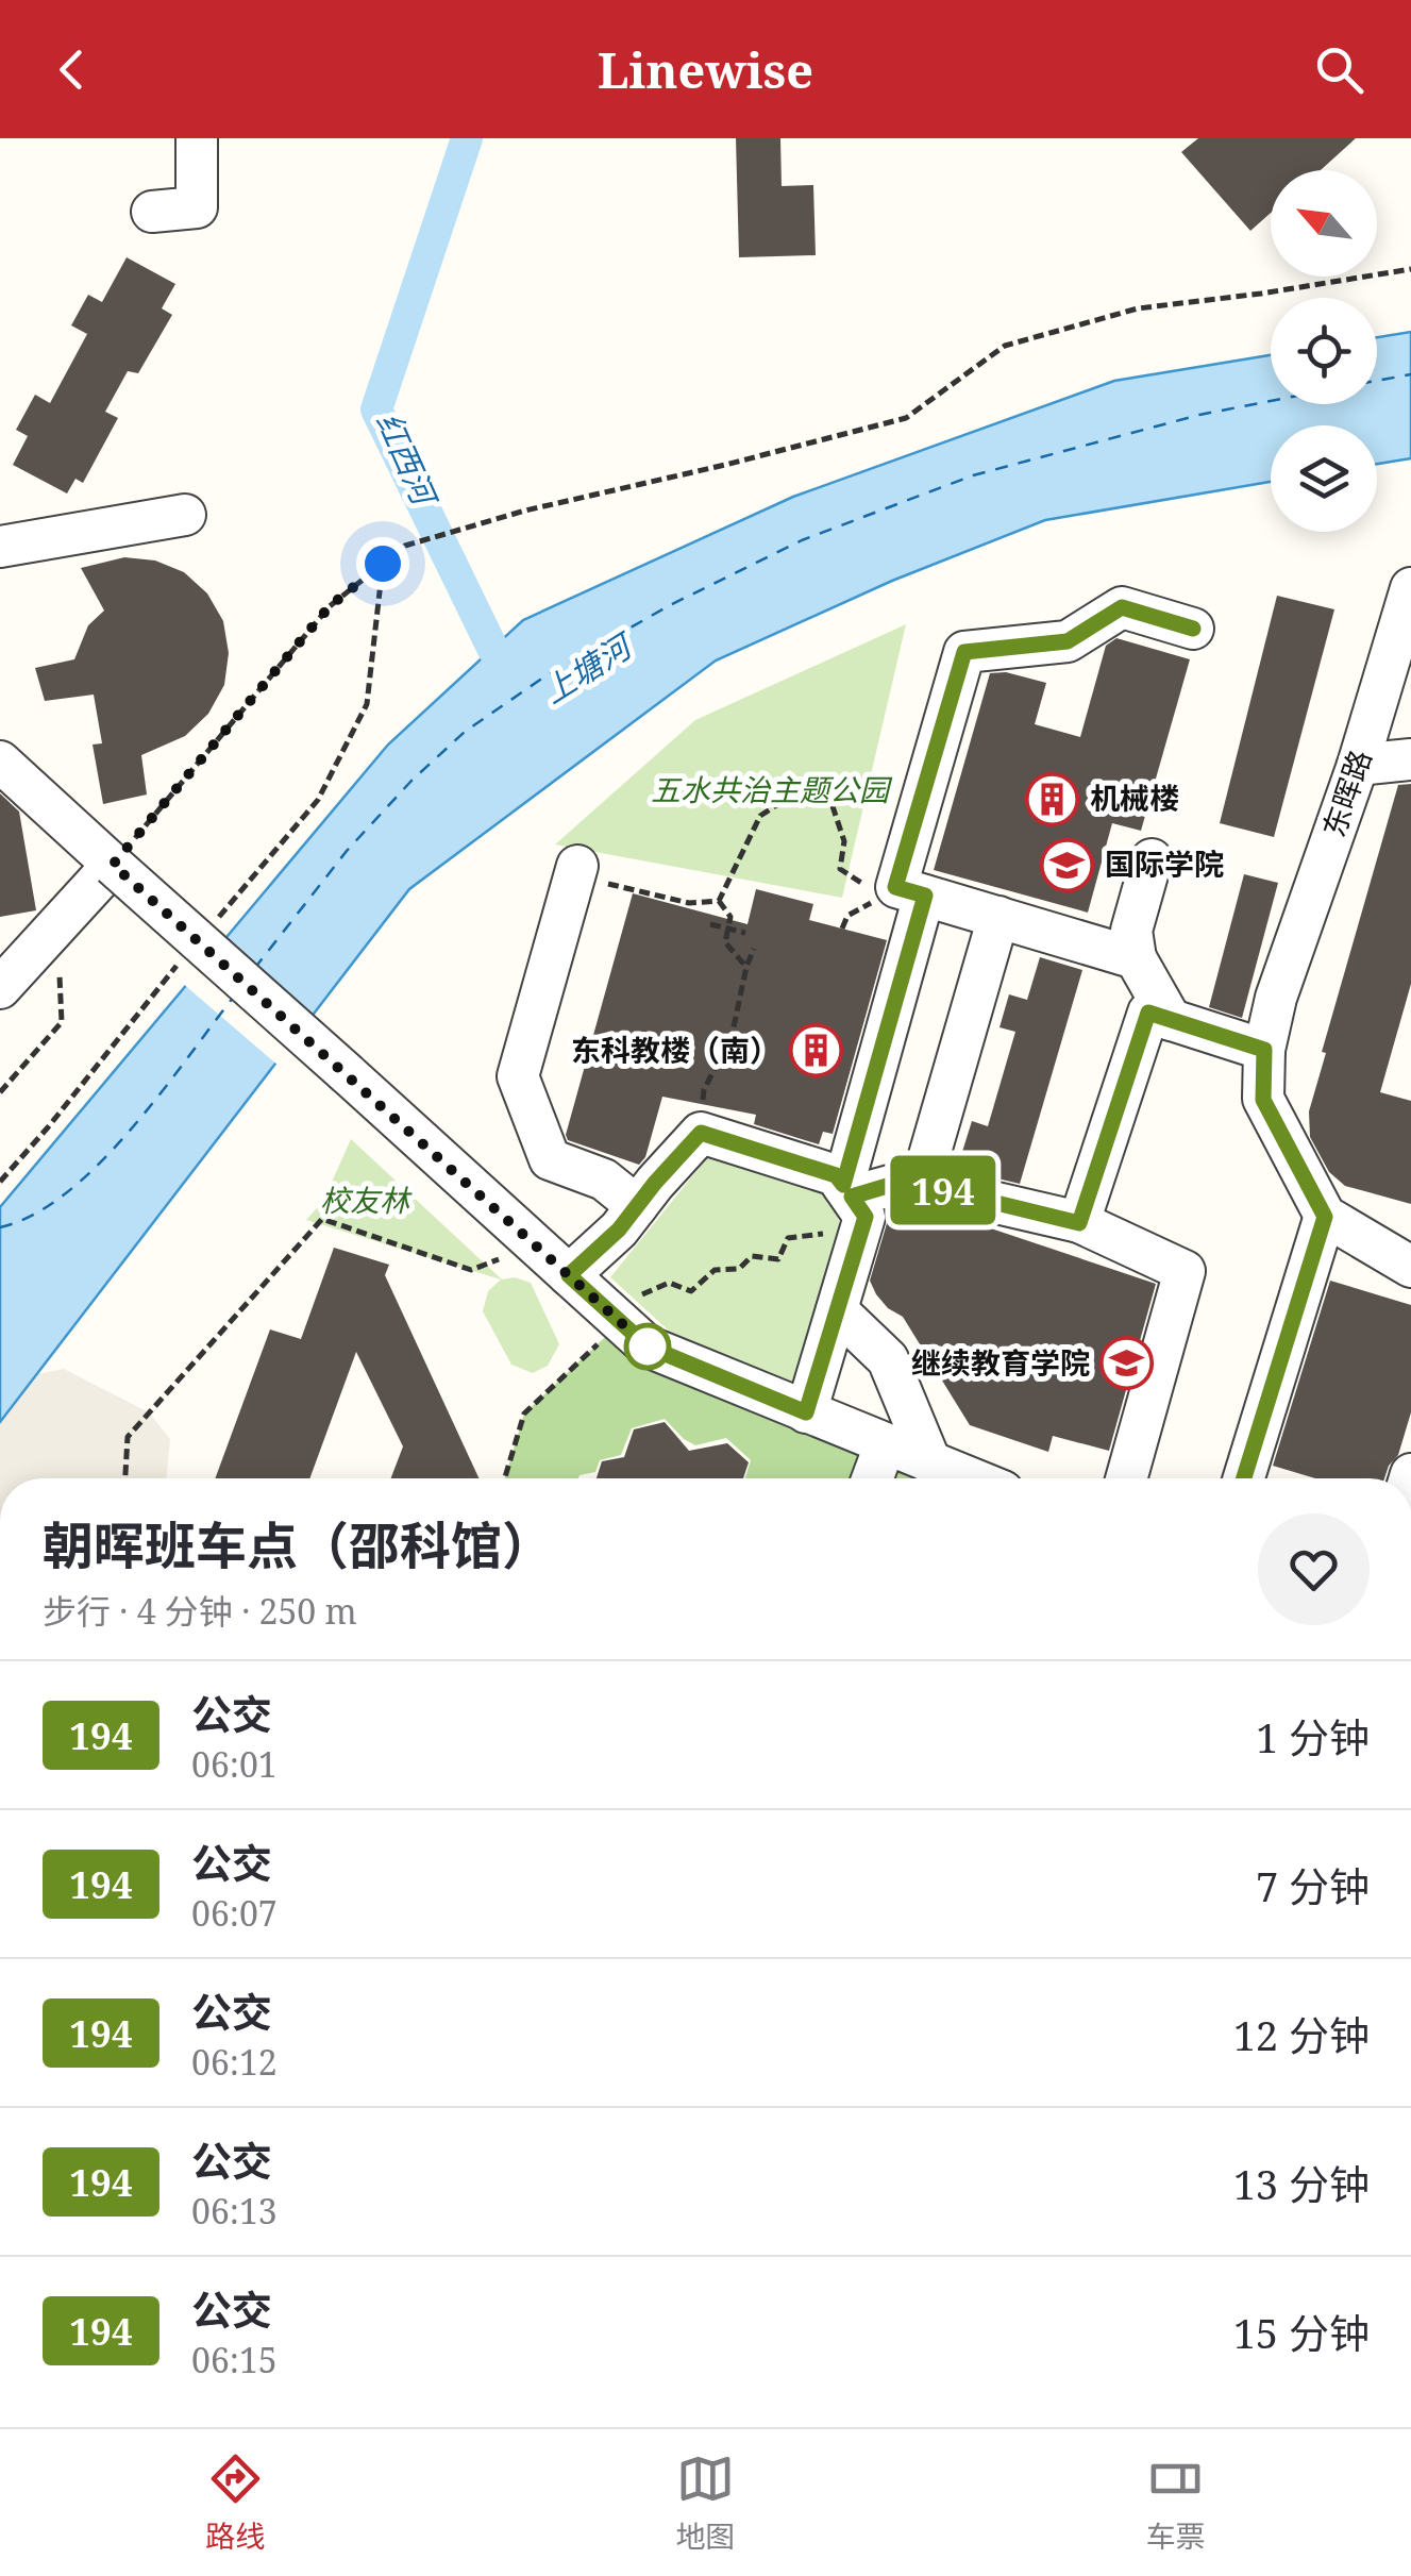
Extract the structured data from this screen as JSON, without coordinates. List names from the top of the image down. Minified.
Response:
{"streets":{"street":["东晖路"]},"water":["红西河","上塘河"],"parks":["五水共治主题公园","校友林"],"places":{"building":["机械楼","东科教楼（南）"],"school or university":["国际学院","继续教育学院"]},"lines":["bus line 194"],"north":"top left","page":{"header":"Linewise","on_map":"194","heading":["朝晖班车点（邵科馆）","步行 · 4 分钟 · 250 m"],"list":[{"mark":"194","name":"公交","note":"06:01","value":"1 分钟"},{"mark":"194","name":"公交","note":"06:07","value":"7 分钟"},{"mark":"194","name":"公交","note":"06:12","value":"12 分钟"},{"mark":"194","name":"公交","note":"06:13","value":"13 分钟"},{"mark":"194","name":"公交","note":"06:15","value":"15 分钟"}],"tabs":["路线","地图","车票"]}}
